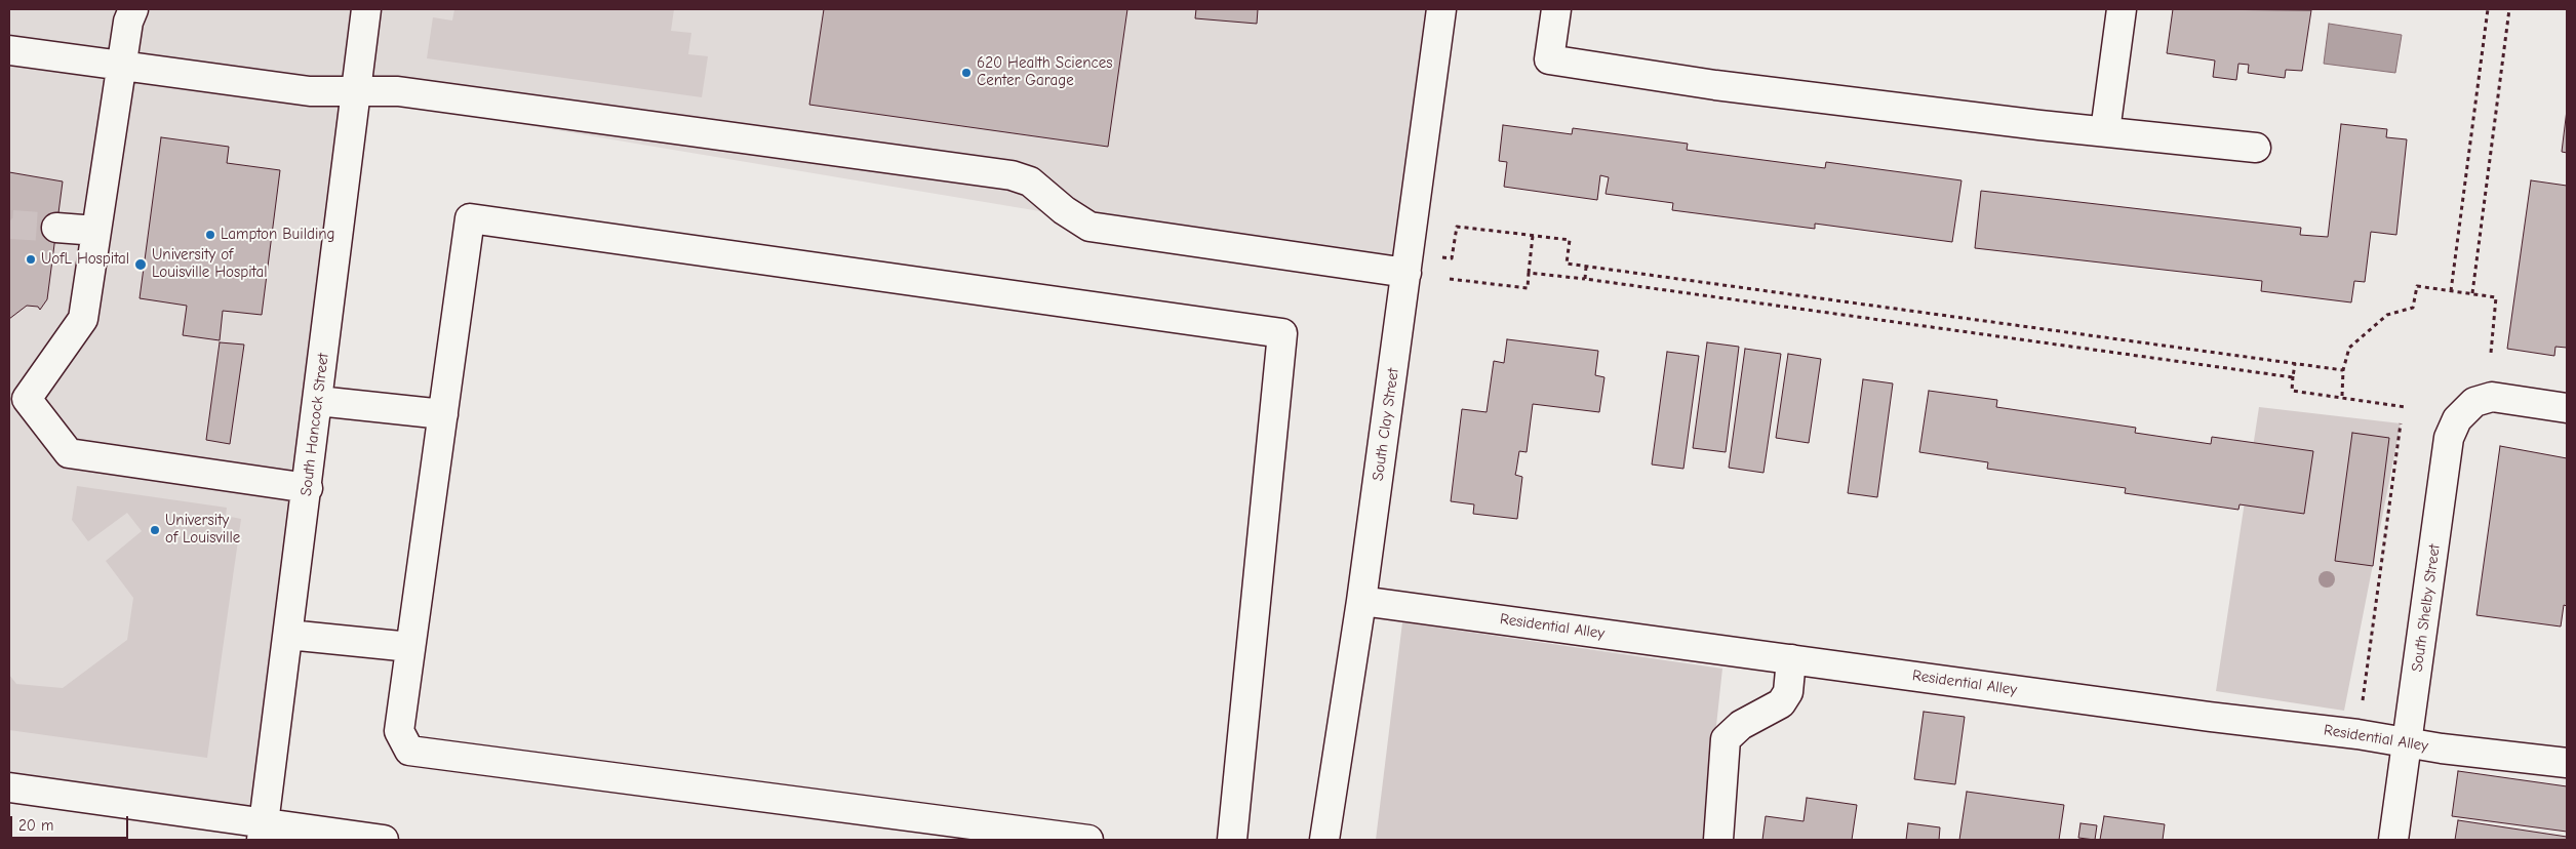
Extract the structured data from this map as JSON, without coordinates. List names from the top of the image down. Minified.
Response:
{"streets":{"street":["South Hancock Street","South Clay Street","South Shelby Street","Residential Alley"]},"crossings":[["South Clay Street","Residential Alley"],["South Shelby Street","Residential Alley"]],"places":["620 Health Sciences Center Garage","Lampton Building","UofL Hospital","University of Louisville Hospital","University of Louisville"],"scale_bar":"20 m"}
